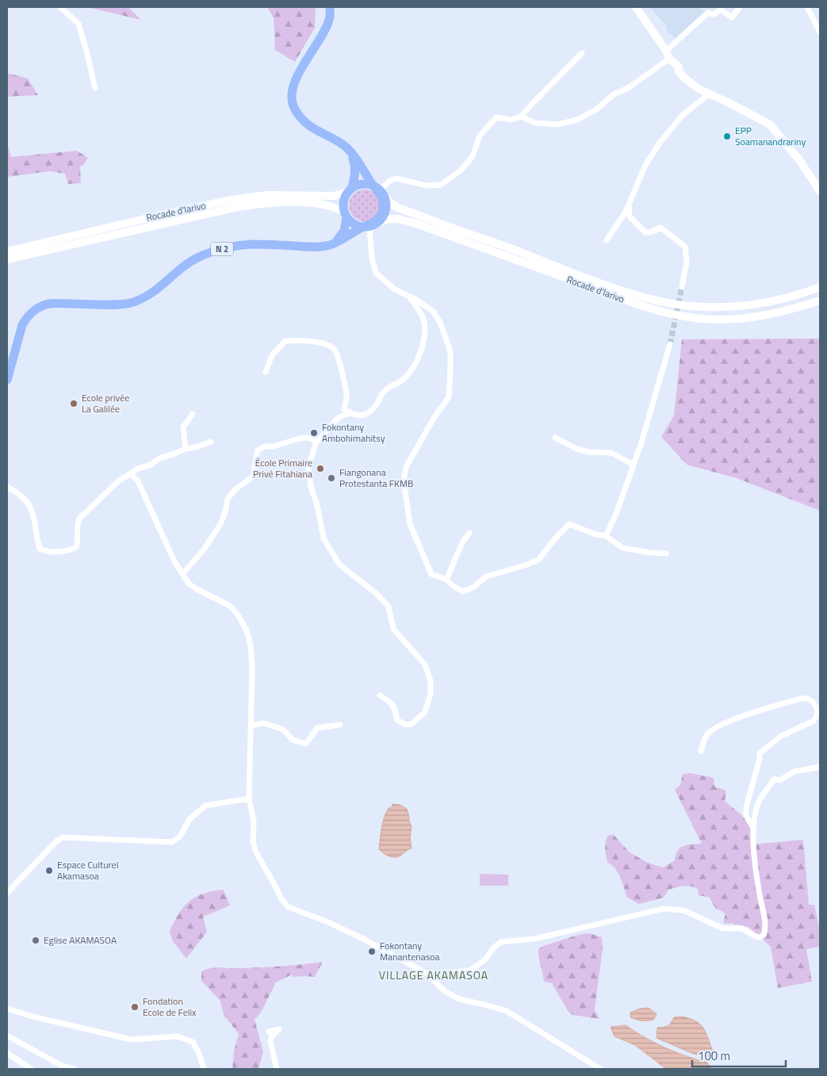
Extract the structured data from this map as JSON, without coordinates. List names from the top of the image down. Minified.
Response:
{"streets":{"main road":["Rocade d'Iarivo","N 2"]},"crossings":[["Rocade d'Iarivo","N 2"]],"districts":["VILLAGE AKAMASOA"],"places":["EPP Soamanandrariny","Ecole privée La Galilée","Fokontany Ambohimahitsy","École Primaire Privé Fitahiana","Fiangonana Protestanta FKMB","Espace Culturel Akamasoa","Eglise AKAMASOA","Fokontany Manantenasoa","Fondation Ecole de Felix"],"scale_bar":"100 m"}
